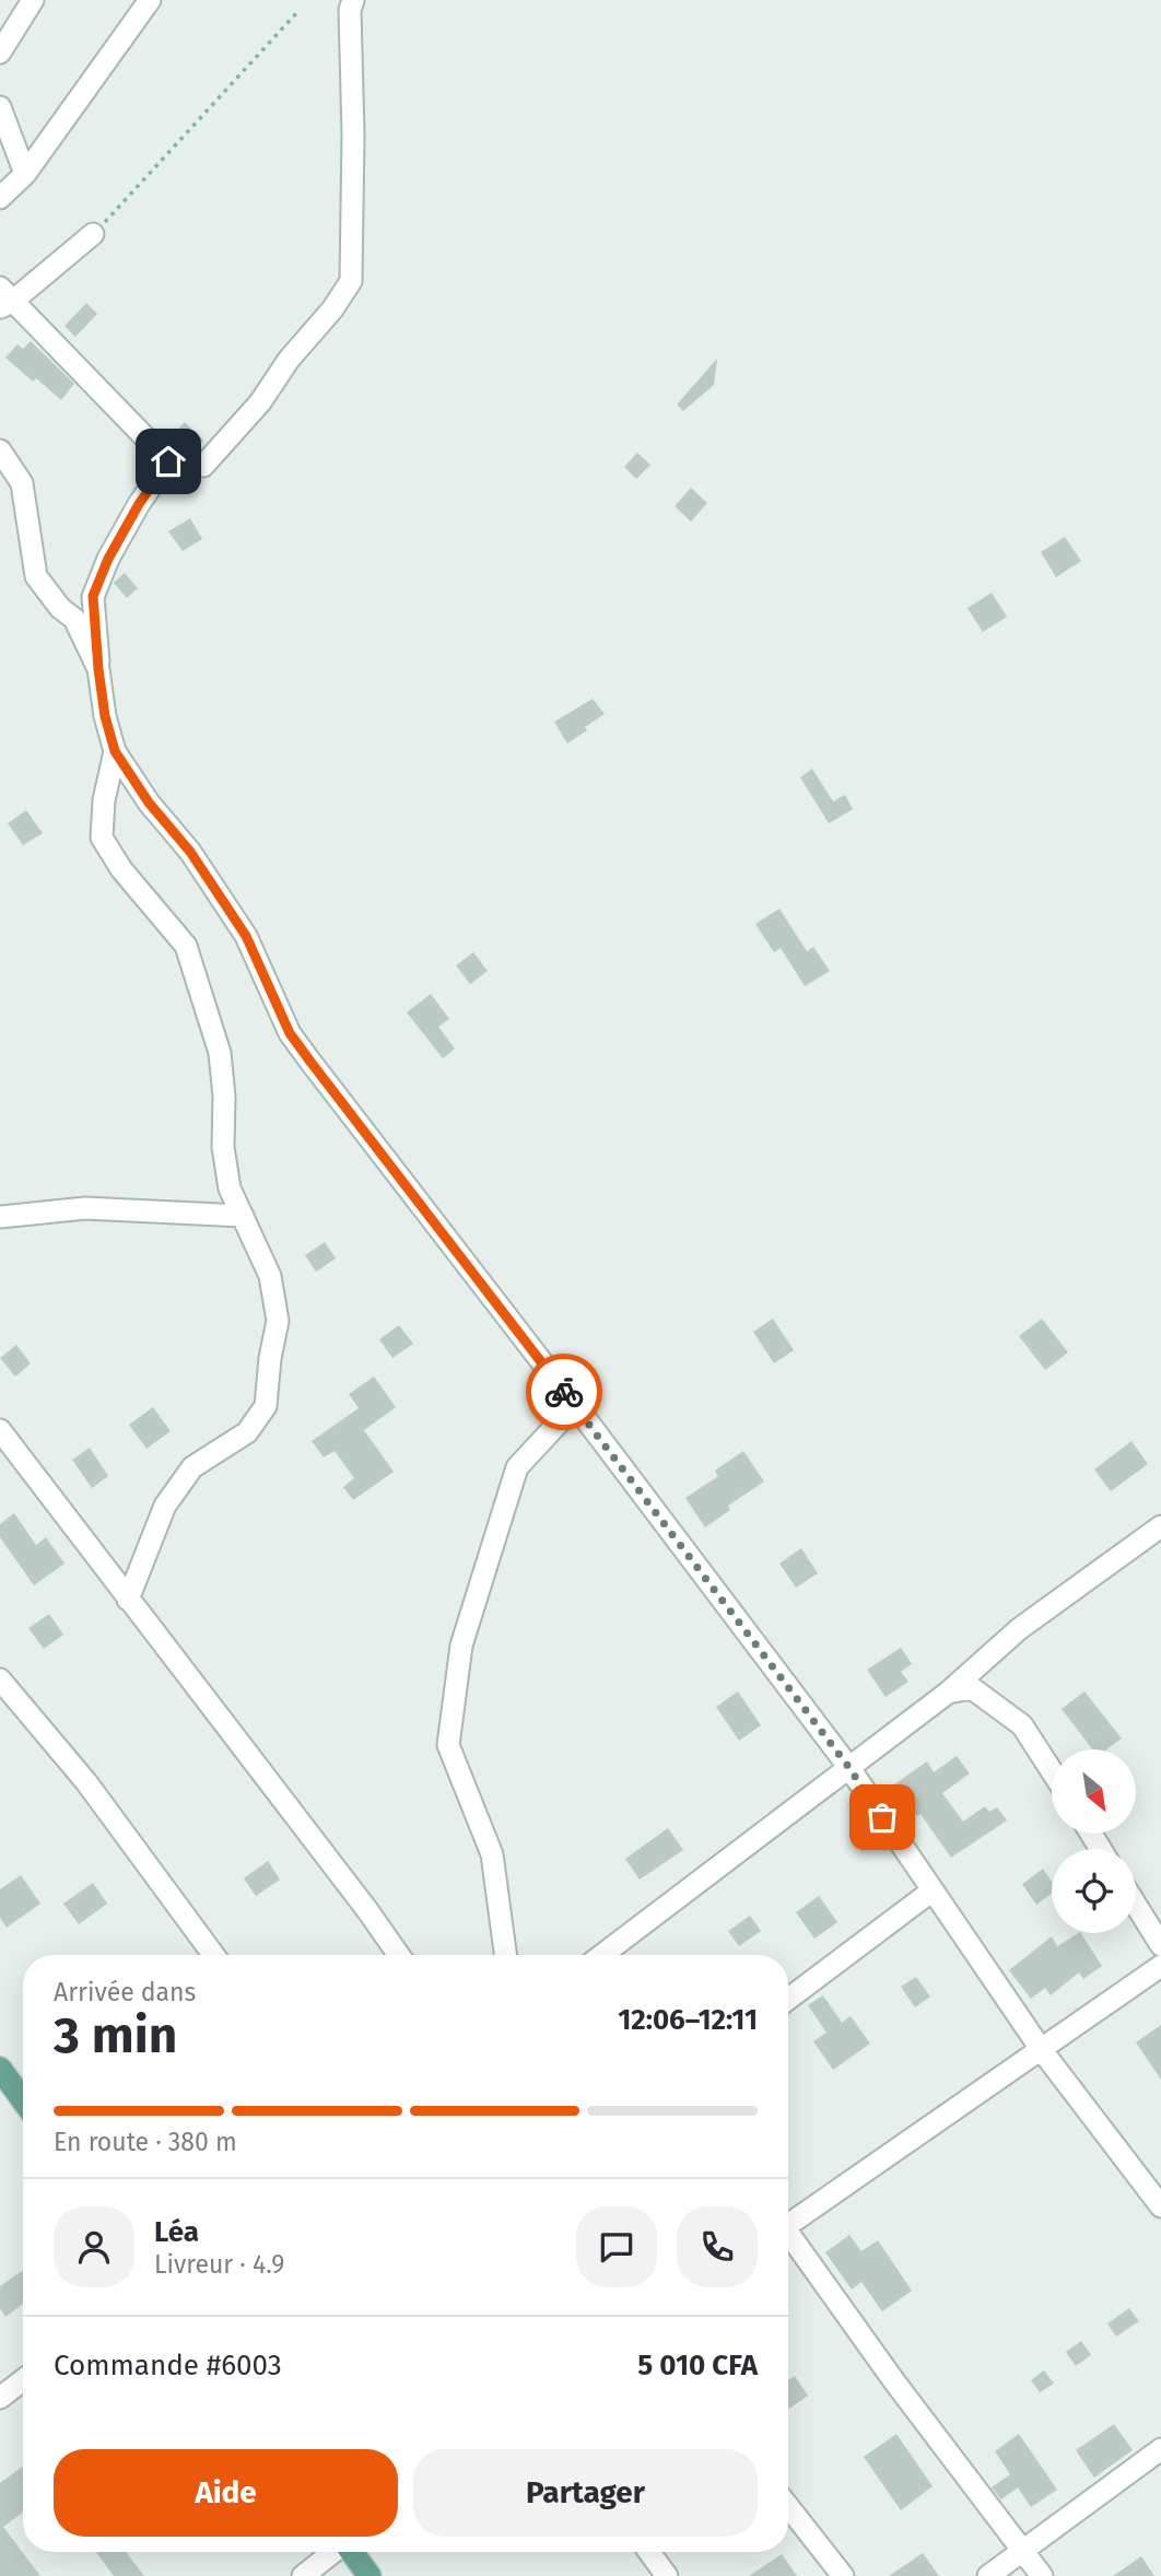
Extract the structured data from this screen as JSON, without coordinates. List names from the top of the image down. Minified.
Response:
{"north":"bottom right","page":{"heading":["3 min","Arrivée dans","12:06–12:11"],"panel":["Léa","Livreur · 4.9","Commande #6003","5 010 CFA"],"bar":"En route · 380 m","buttons":["Aide","Partager"]}}
